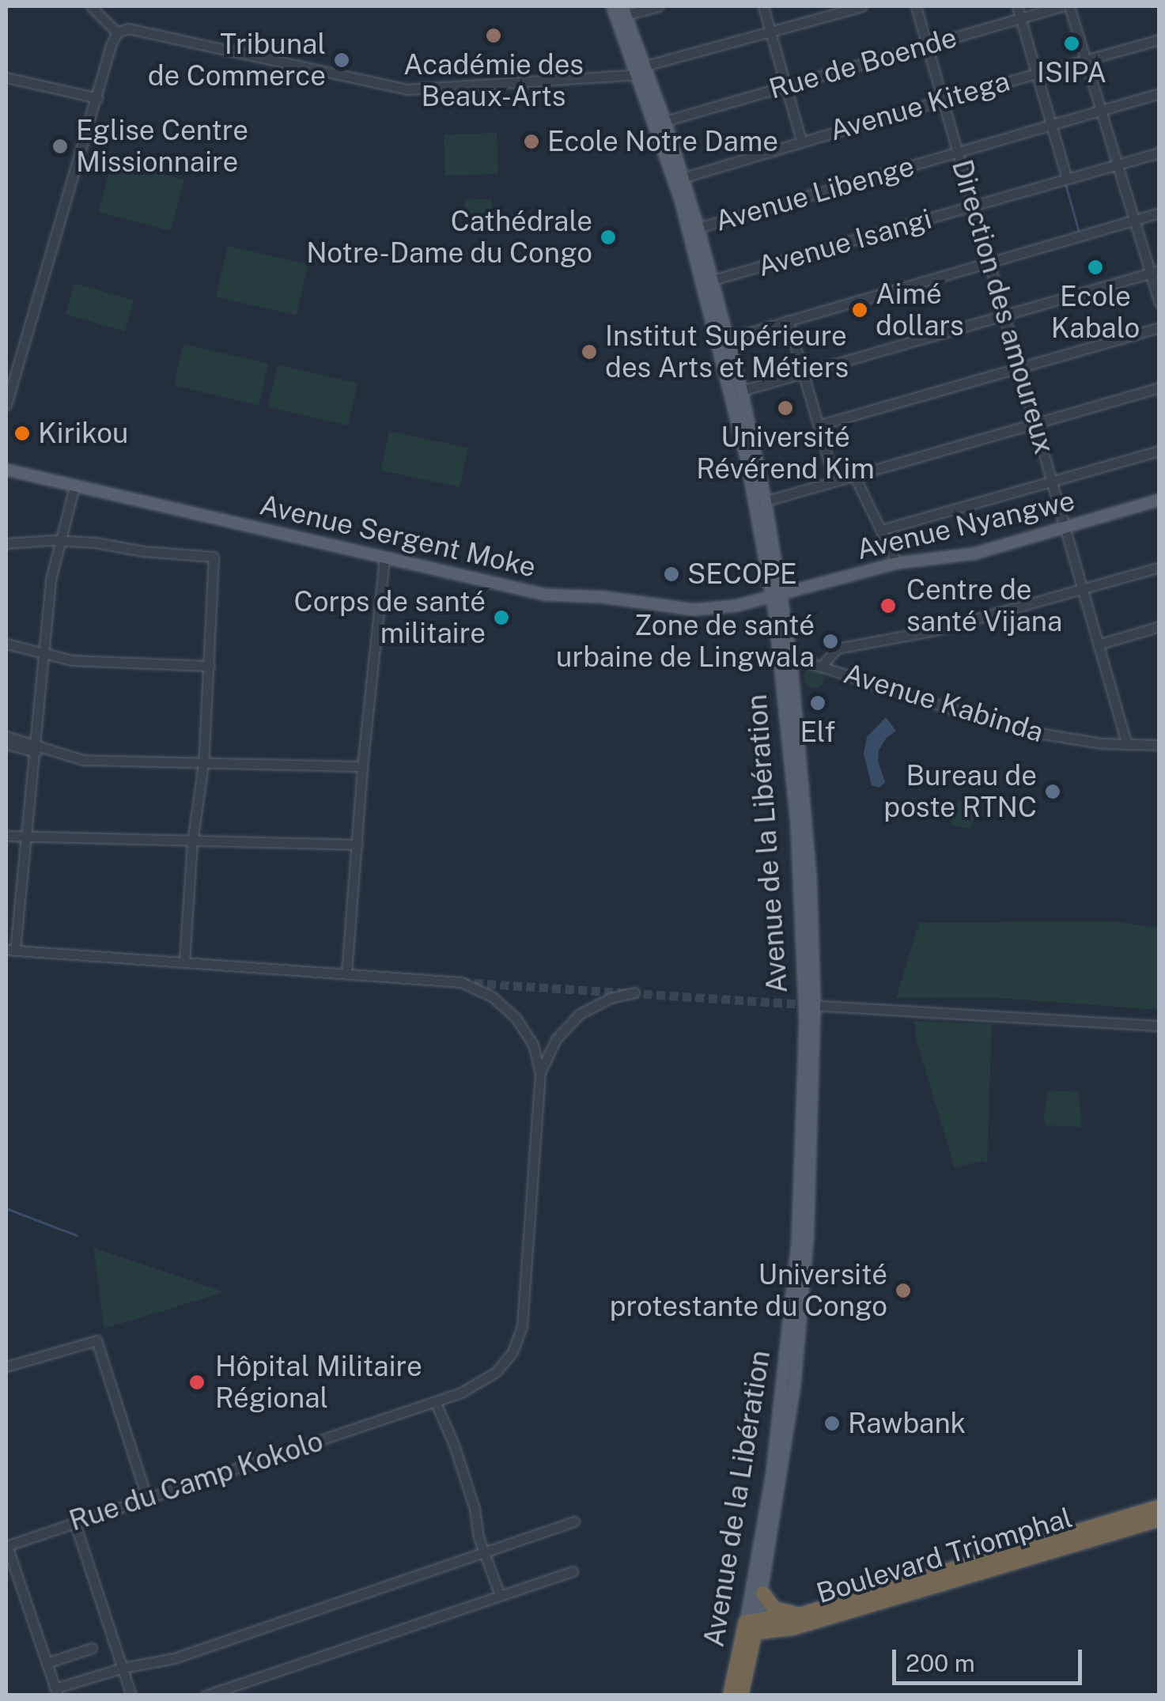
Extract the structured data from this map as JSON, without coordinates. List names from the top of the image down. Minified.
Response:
{"streets":{"highway":["Avenue de la Libération","Boulevard Triomphal"],"main road":["Avenue Nyangwe","Avenue Sergent Moke"],"street":["Rue de Boende","Avenue Kitega","Avenue Libenge","Avenue Isangi","Direction des amoureux","Avenue Kabinda","Rue du Camp Kokolo"]},"crossings":[["Rue de Boende","Direction des amoureux"],["Rue de Boende","Avenue de la Libération"],["Avenue Kitega","Direction des amoureux"],["Avenue Kitega","Avenue de la Libération"],["Avenue Libenge","Direction des amoureux"],["Avenue Libenge","Avenue de la Libération"],["Avenue Isangi","Direction des amoureux"],["Avenue Isangi","Avenue de la Libération"],["Direction des amoureux","Avenue Nyangwe"],["Direction des amoureux","Avenue Kabinda"],["Avenue Nyangwe","Avenue Sergent Moke"],["Avenue Nyangwe","Avenue de la Libération"],["Avenue Sergent Moke","Avenue de la Libération"],["Avenue Kabinda","Avenue de la Libération"],["Avenue de la Libération","Boulevard Triomphal"]],"places":["Académie des Beaux-Arts","ISIPA","Tribunal de Commerce","Ecole Notre Dame","Eglise Centre Missionnaire","Cathédrale Notre-Dame du Congo","Ecole Kabalo","Aimé dollars","Institut Supérieure des Arts et Métiers","Université Révérend Kim","Kirikou","SECOPE","Centre de santé Vijana","Corps de santé militaire","Zone de santé urbaine de Lingwala","Elf","Bureau de poste RTNC","Université protestante du Congo","Hôpital Militaire Régional","Rawbank"],"scale_bar":"200 m"}
